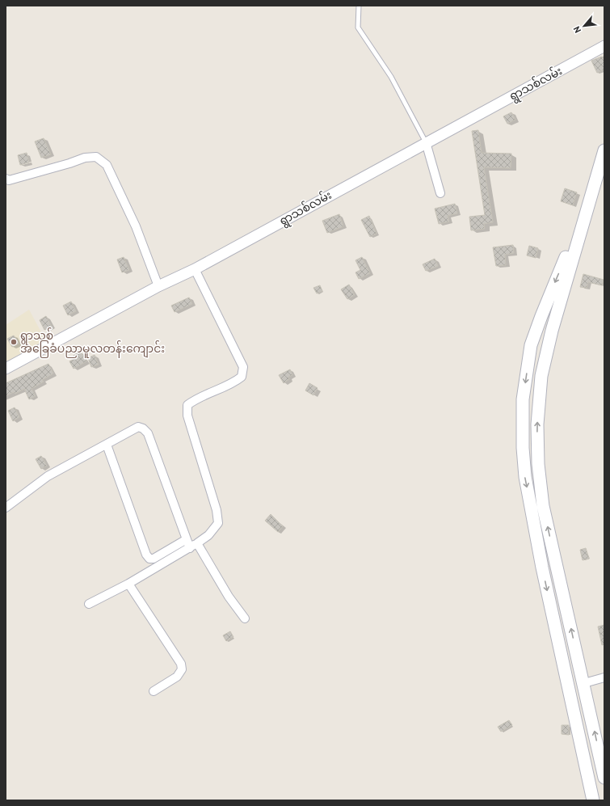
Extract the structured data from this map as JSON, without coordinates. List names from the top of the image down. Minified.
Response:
{"streets":{"street":["ရွာသစ်လမ်း"]},"places":["ရွာသစ် အခြေခံပညာမူလတန်းကျောင်း"],"north":"bottom left"}
